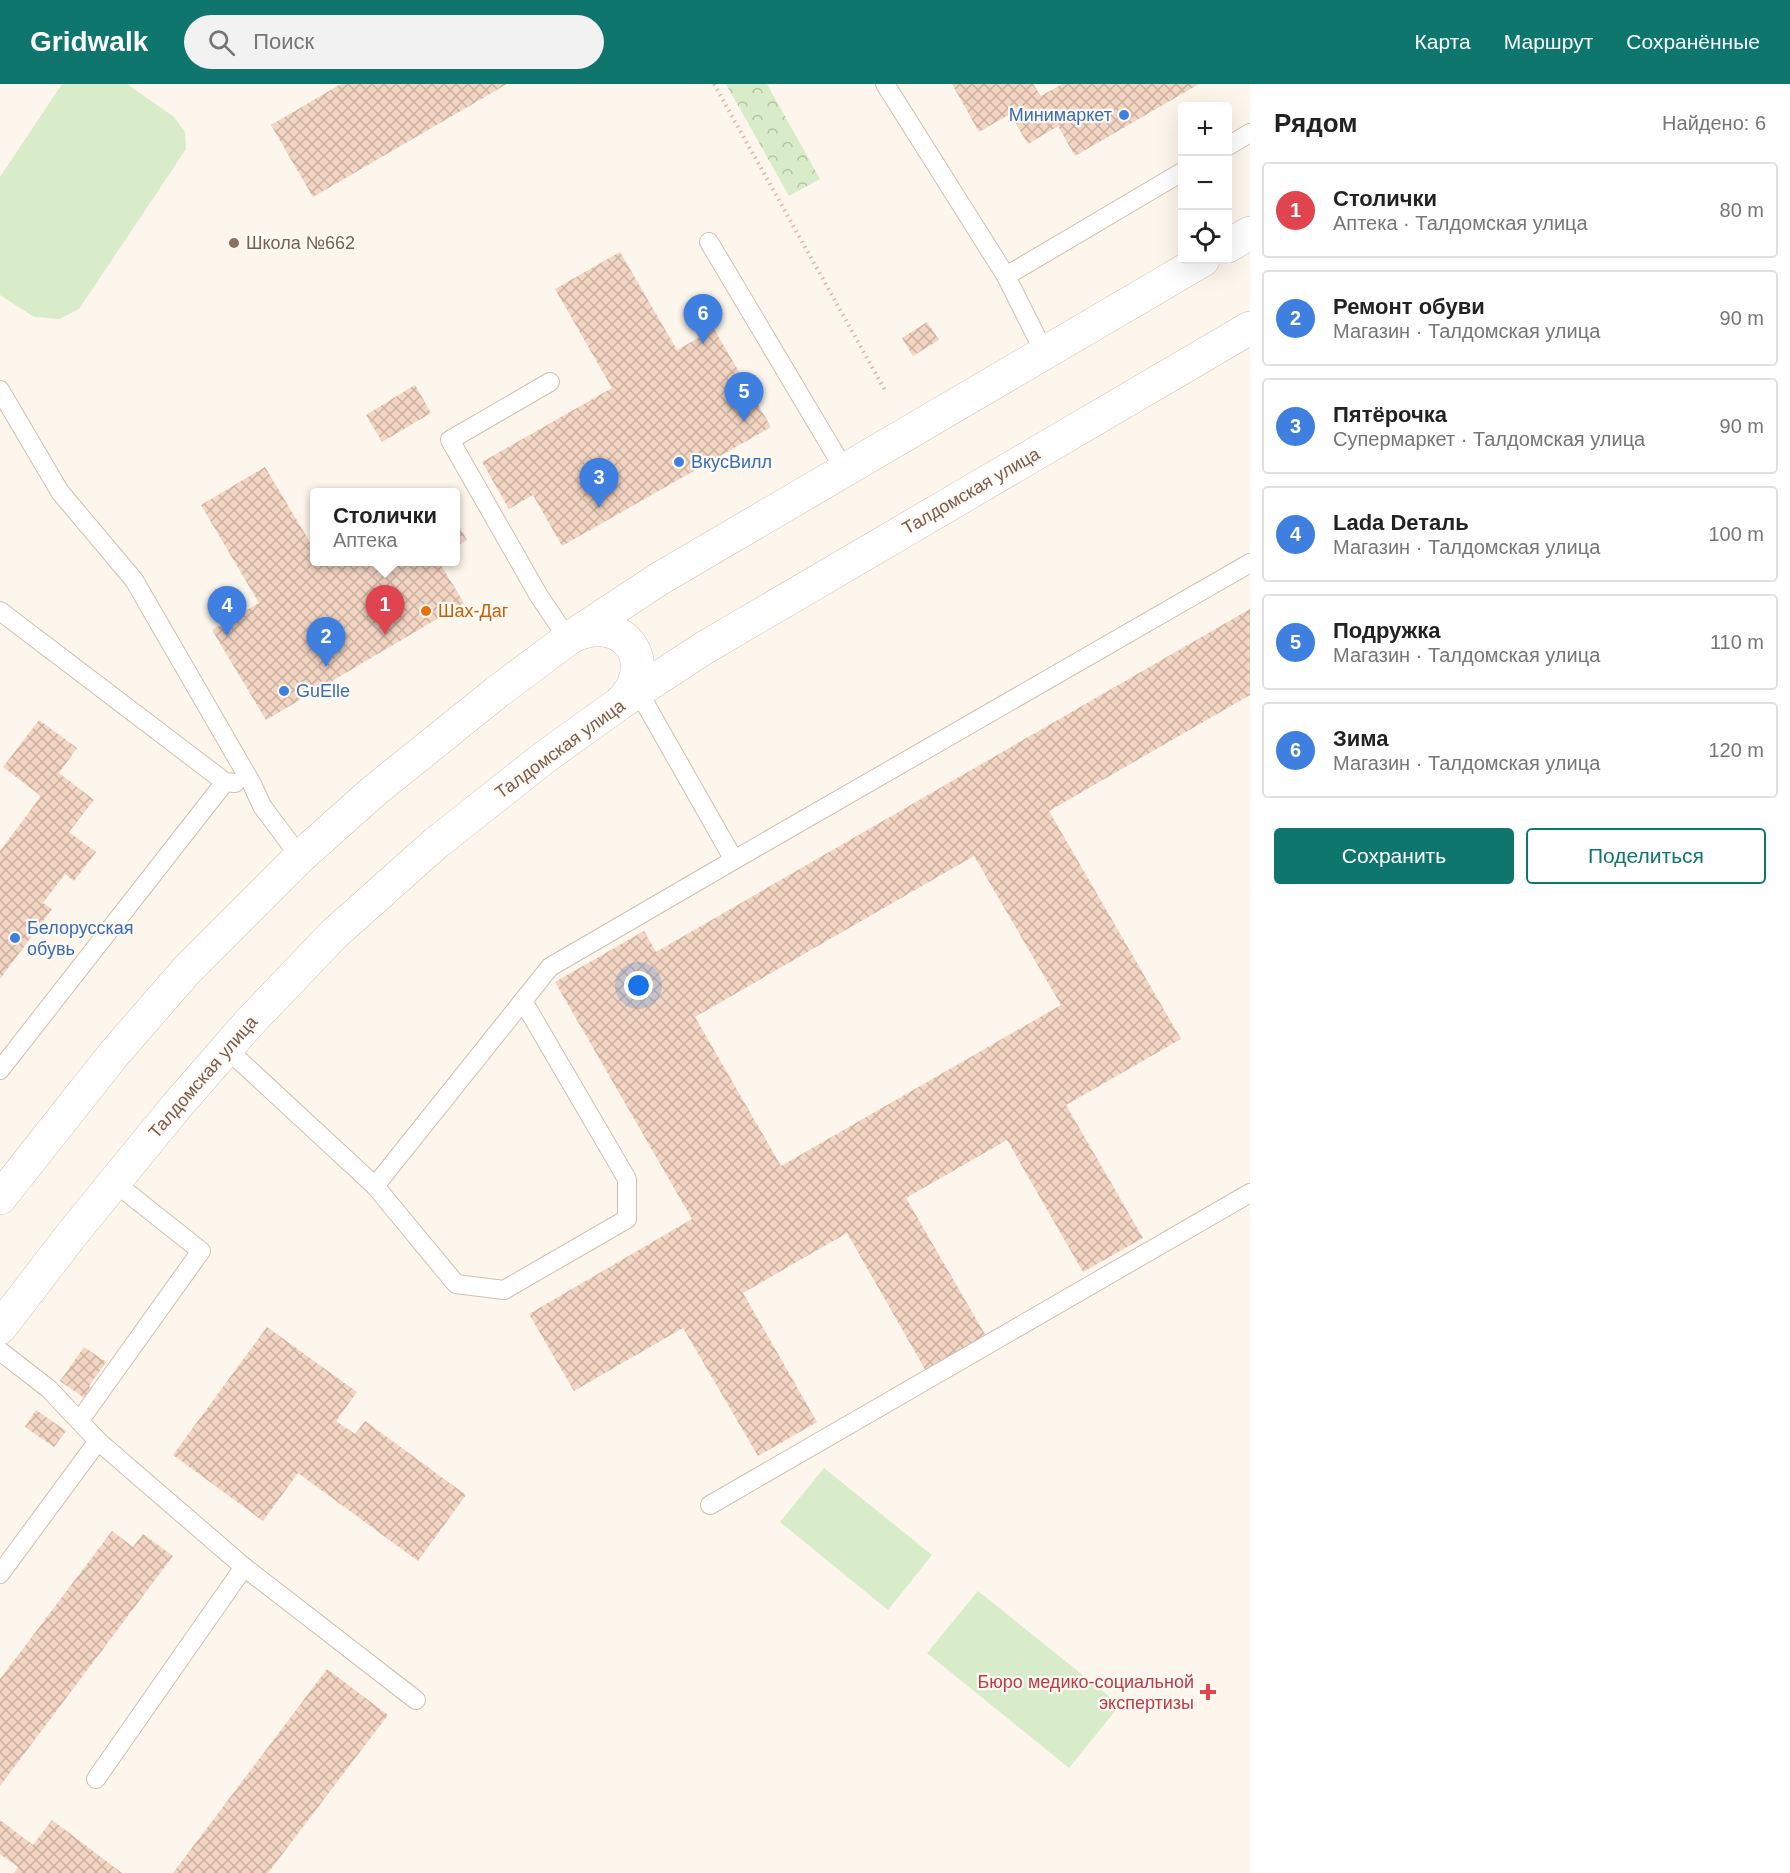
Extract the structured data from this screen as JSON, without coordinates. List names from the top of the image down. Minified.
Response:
{"streets":{"main road":["Талдомская улица"]},"places":{"other":["Минимаркет","Школа №662","ВкусВилл","Шах-Даг","GuElle","Белорусская обувь"],"health":["Бюро медико-социальной экспертизы"]},"page":{"header":"Gridwalk","search":"Поиск","nav":["Карта","Маршрут","Сохранённые"],"heading":["Рядом","Найдено: 6"],"map_buttons":["+","−"],"list":[{"mark":"1","name":"Столички","note":"Аптека · Талдомская улица","value":"80 m"},{"mark":"2","name":"Ремонт обуви","note":"Магазин · Талдомская улица","value":"90 m"},{"mark":"3","name":"Пятёрочка","note":"Супермаркет · Талдомская улица","value":"90 m"},{"mark":"4","name":"Lada Dеталь","note":"Магазин · Талдомская улица","value":"100 m"},{"mark":"5","name":"Подружка","note":"Магазин · Талдомская улица","value":"110 m"},{"mark":"6","name":"Зима","note":"Магазин · Талдомская улица","value":"120 m"}],"pins":["6","5","3","1","4","2"],"popup":["Столички","Аптека"],"buttons":["Сохранить","Поделиться"]}}
